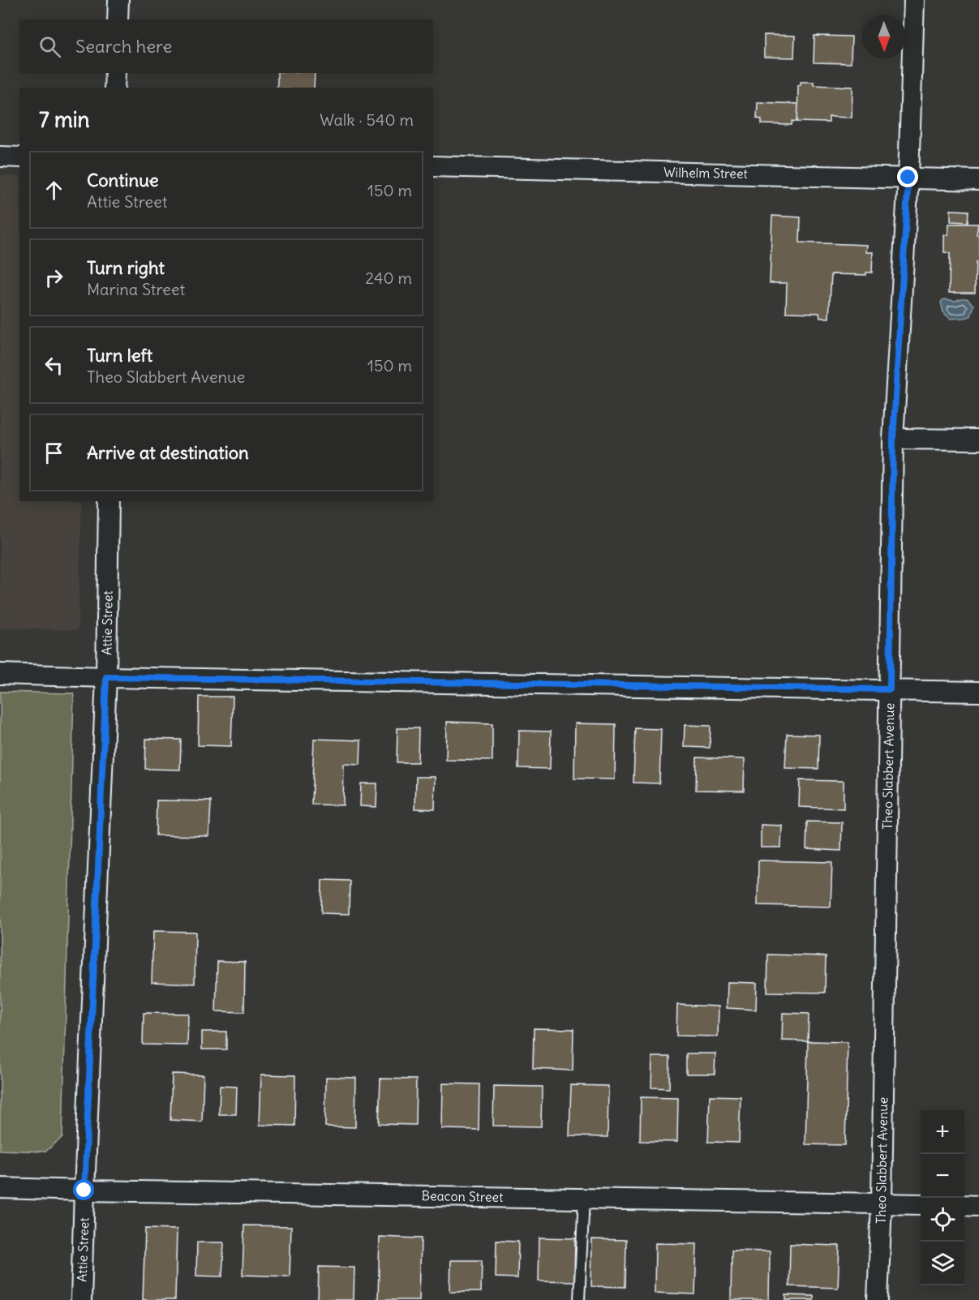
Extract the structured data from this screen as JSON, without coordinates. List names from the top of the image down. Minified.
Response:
{"streets":{"street":["Wilhelm Street","Attie Street","Theo Slabbert Avenue","Beacon Street"]},"crossings":[["Wilhelm Street","Theo Slabbert Avenue"],["Attie Street","Beacon Street"],["Theo Slabbert Avenue","Beacon Street"]],"north":"bottom","page":{"search":"Search here","heading":["7 min","Walk · 540 m"],"list":[["Continue","Attie Street","150 m"],["Turn right","Marina Street","240 m"],["Turn left","Theo Slabbert Avenue","150 m"],"Arrive at destination"],"map_buttons":["+","−"]}}
